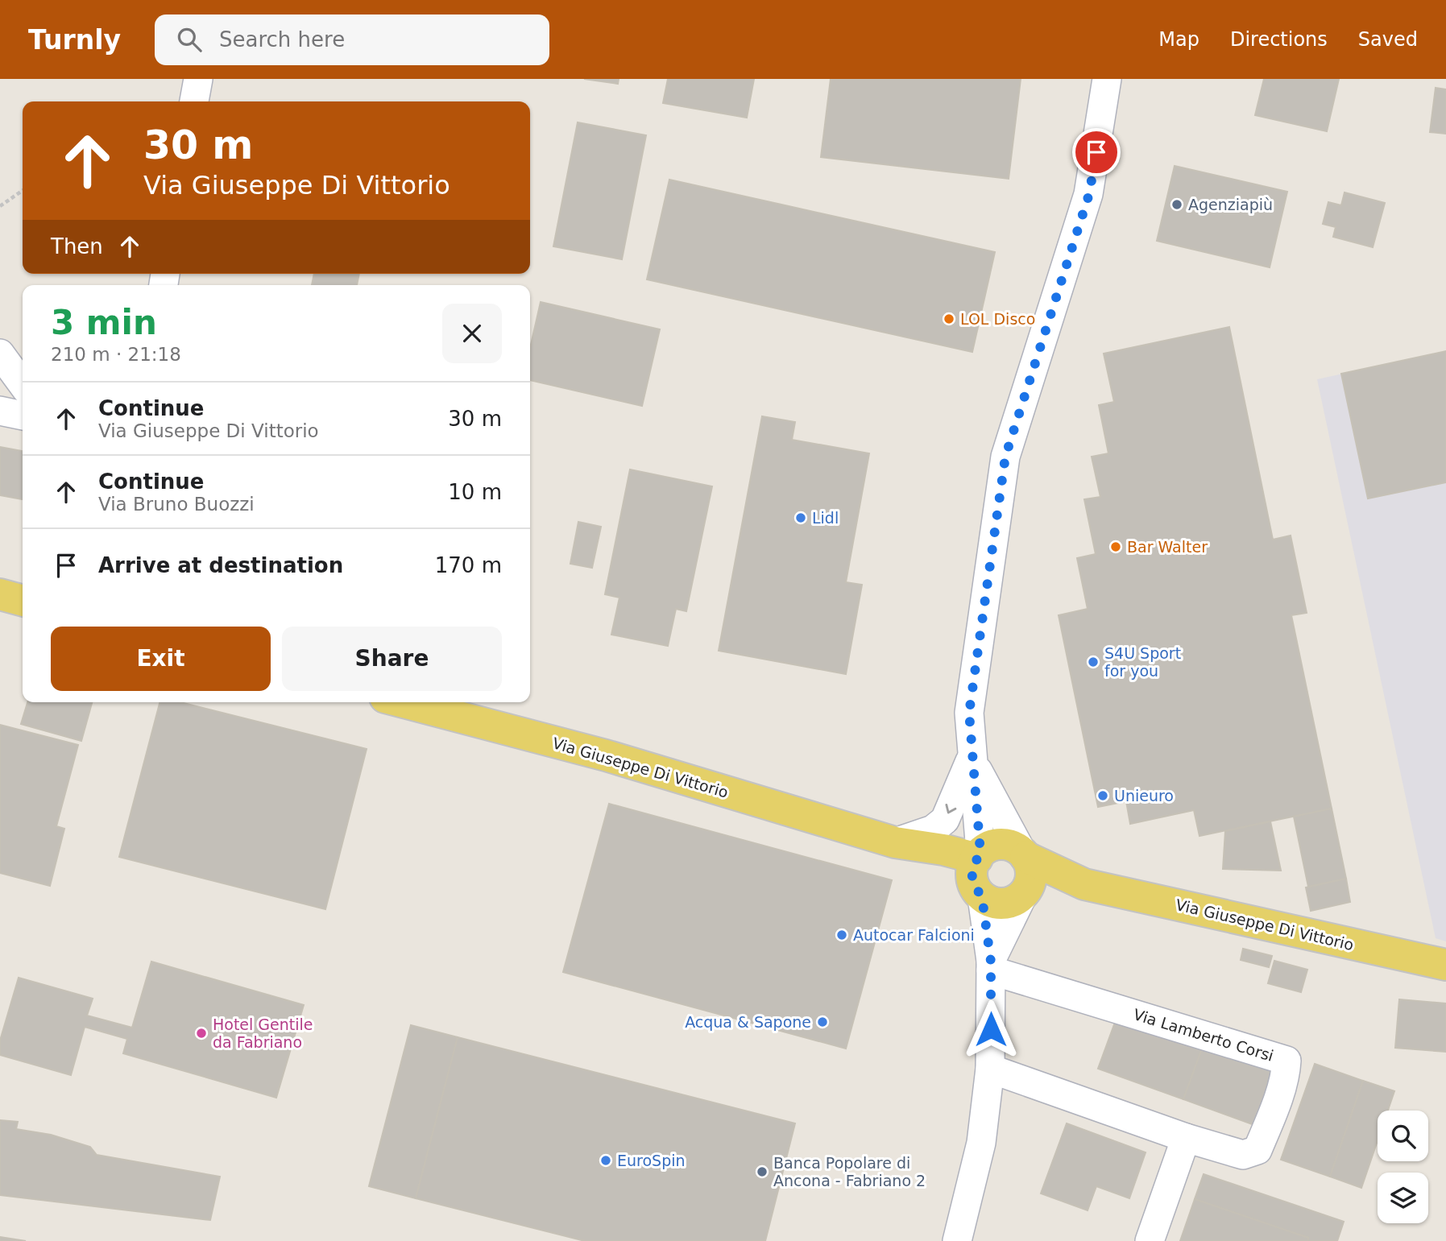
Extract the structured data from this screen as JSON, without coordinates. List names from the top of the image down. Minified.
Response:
{"streets":{"main road":["Via Giuseppe Di Vittorio"],"street":["Via Lamberto Corsi"]},"places":["Agenziapiù","LOL Disco","Lidl","Bar Walter","S4U Sport for you","Unieuro","Autocar Falcioni","Acqua & Sapone","Hotel Gentile da Fabriano","EuroSpin","Banca Popolare di Ancona - Fabriano 2"],"page":{"header":"Turnly","search":"Search here","nav":["Map","Directions","Saved"],"turn":["30 m","Via Giuseppe Di Vittorio"],"then":"Then","heading":["3 min","210 m · 21:18"],"list":[{"name":"Continue","note":"Via Giuseppe Di Vittorio","value":"30 m"},{"name":"Continue","note":"Via Bruno Buozzi","value":"10 m"},{"name":"Arrive at destination","value":"170 m"}],"buttons":["Exit","Share"]}}
